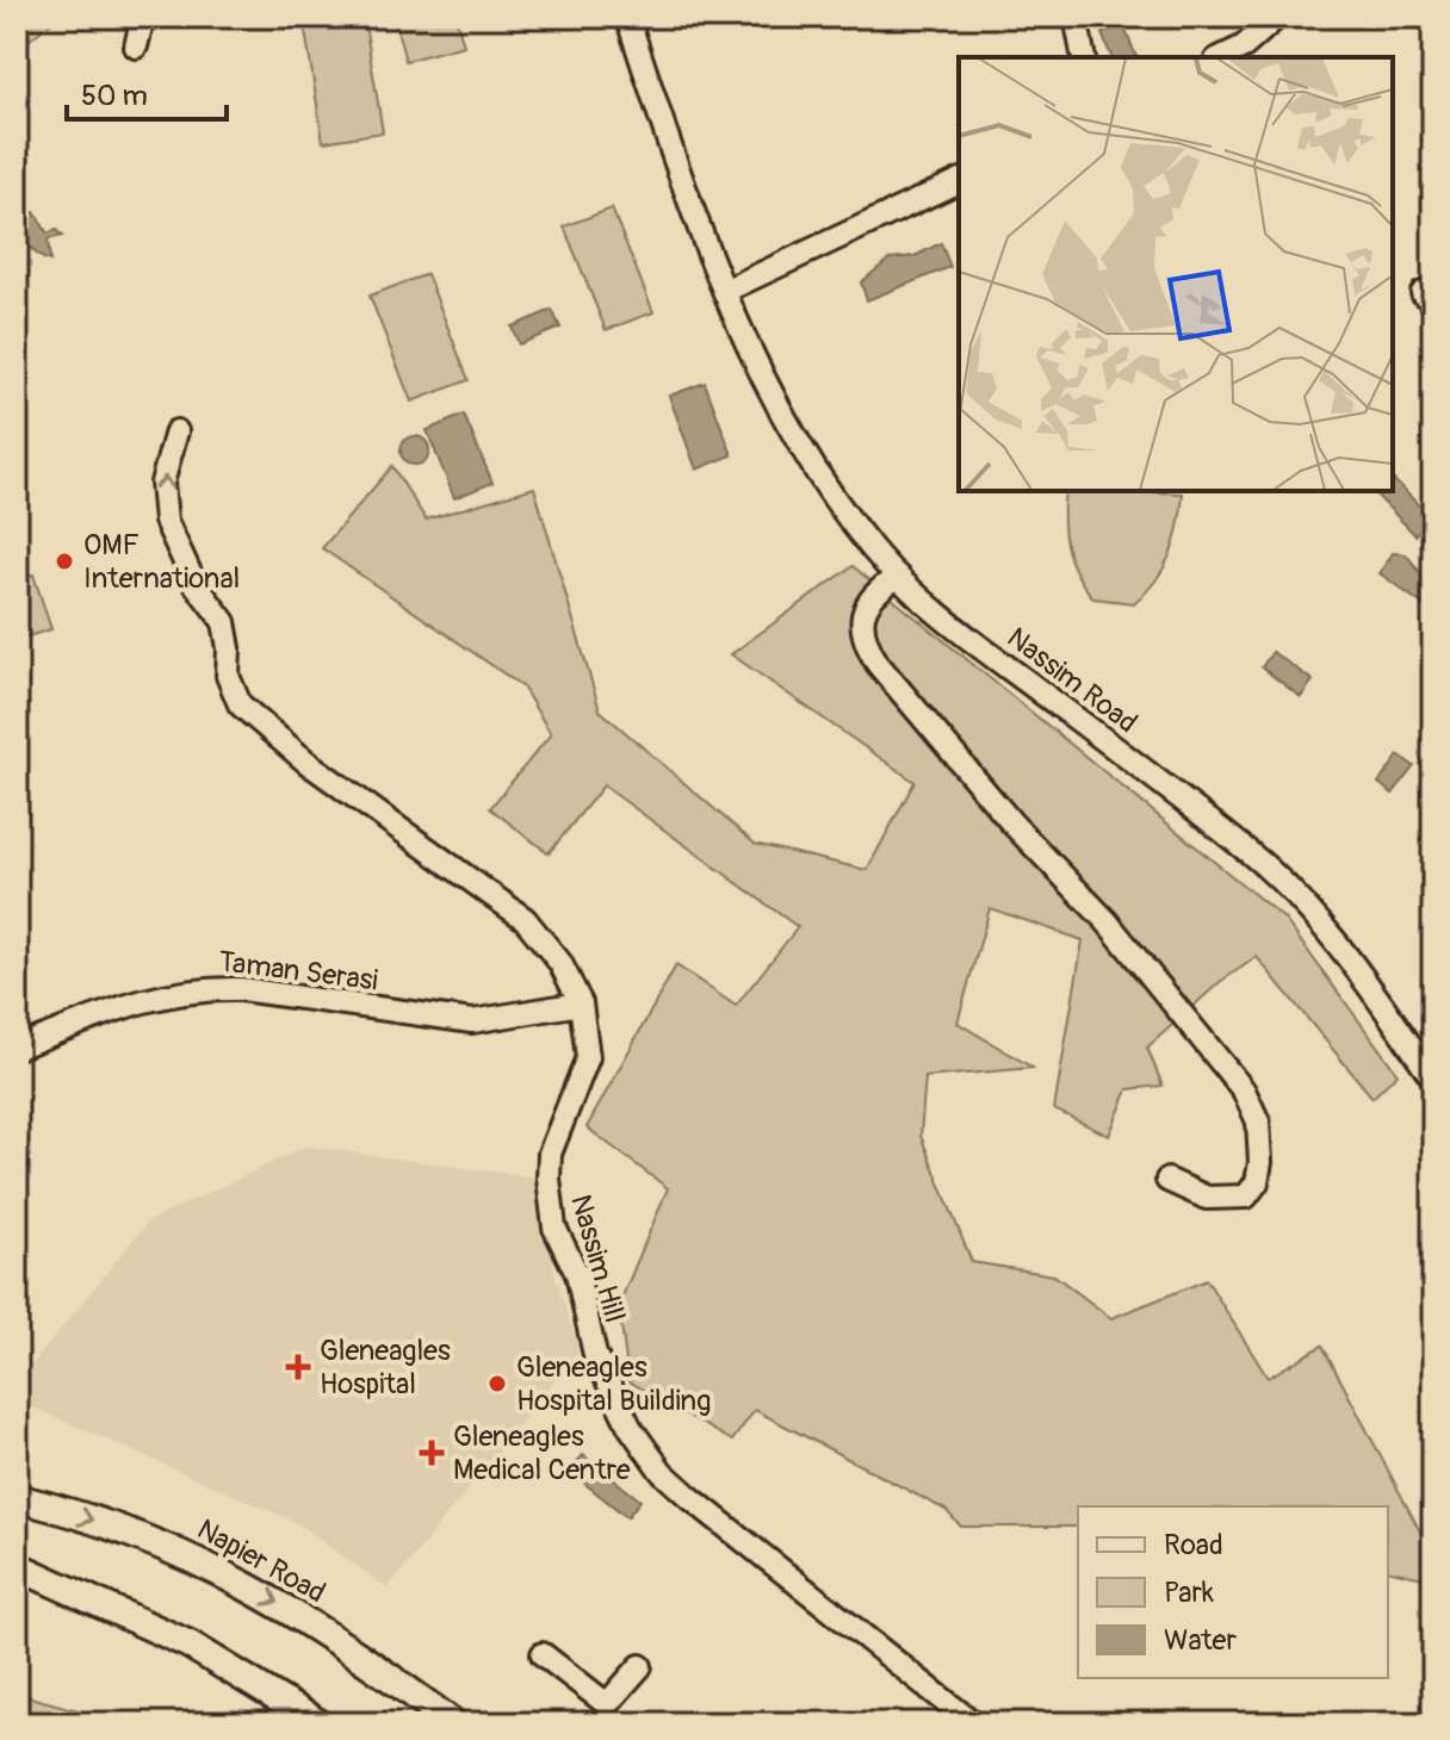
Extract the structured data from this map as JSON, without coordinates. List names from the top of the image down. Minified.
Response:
{"streets":{"main road":["Napier Road"],"street":["Nassim Road","Taman Serasi","Nassim Hill"]},"crossings":[["Taman Serasi","Nassim Hill"]],"one_way":["Nassim Hill"],"places":{"other":["OMF International","Gleneagles Hospital Building"],"health":["Gleneagles Hospital","Gleneagles Medical Centre"]},"legend":["Road","Park","Water"],"scale_bar":"50 m"}
